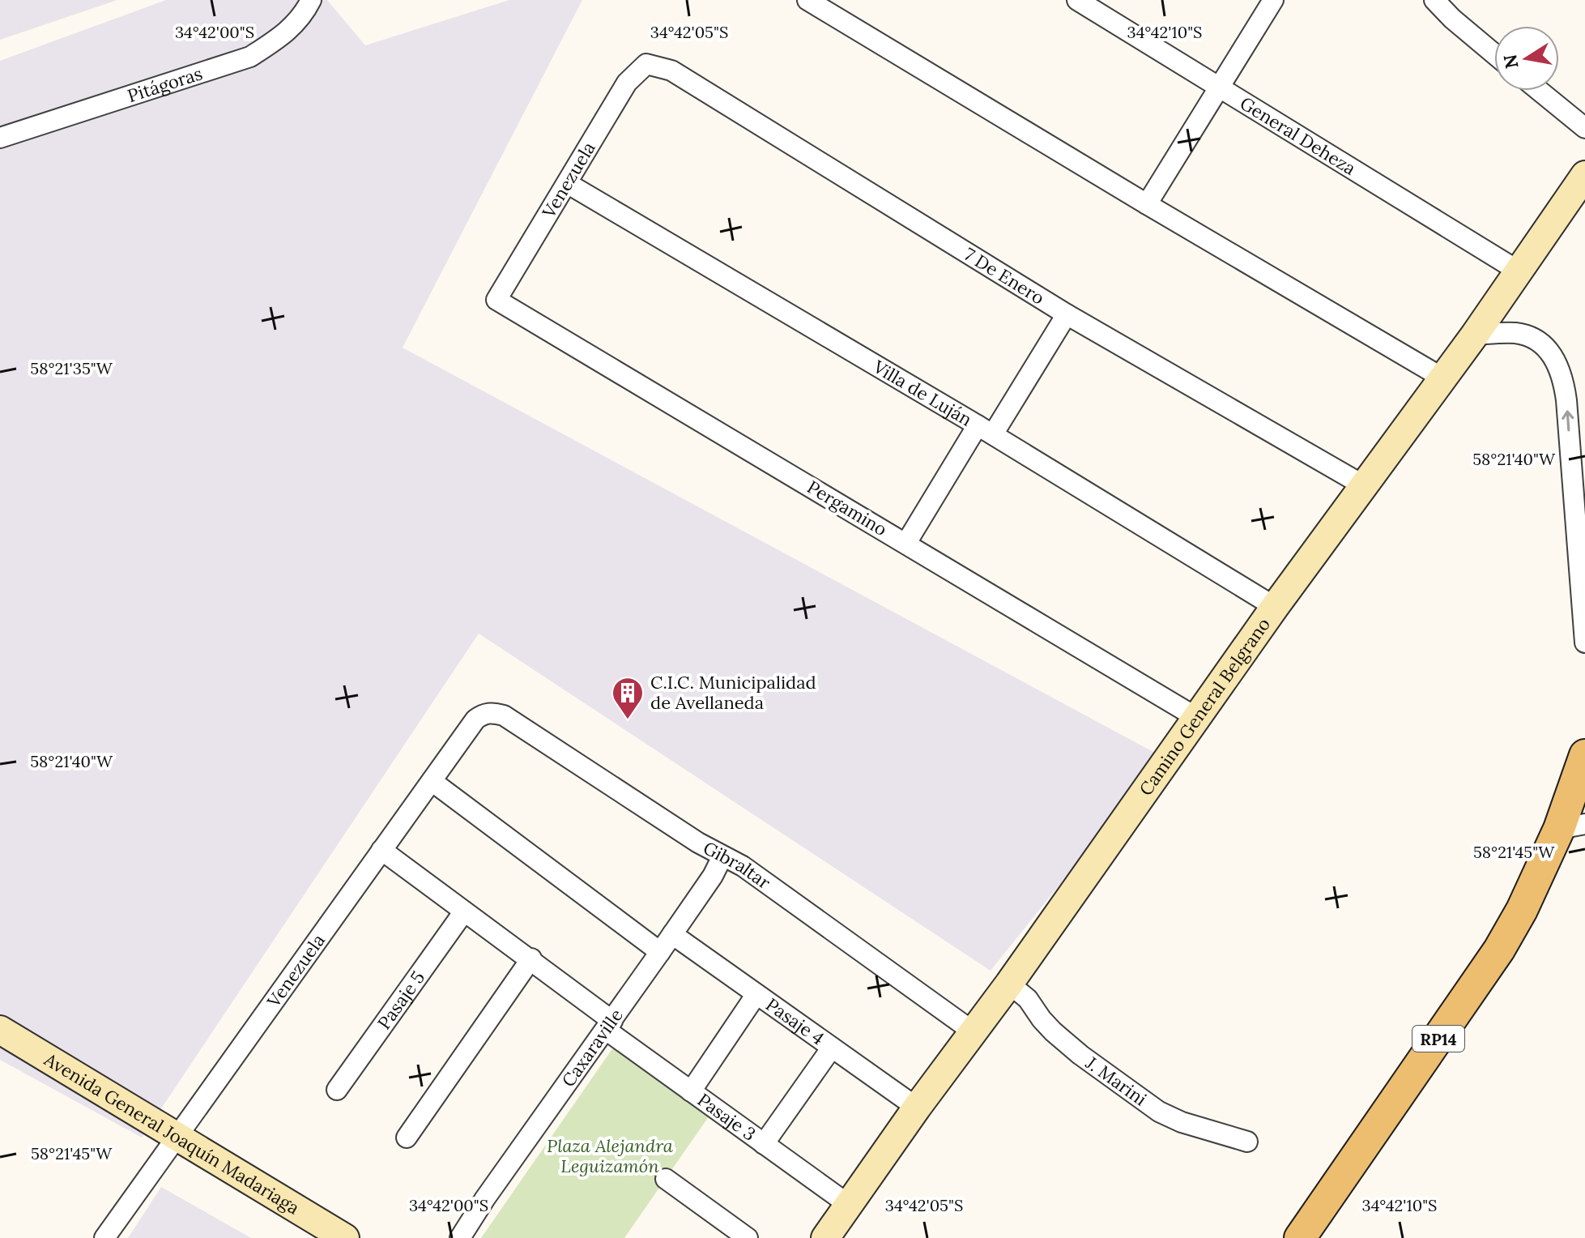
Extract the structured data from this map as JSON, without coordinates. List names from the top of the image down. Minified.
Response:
{"streets":{"main road":["RP14"],"street":["Pitágoras","General Deheza","Venezuela","7 De Enero","Villa de Luján","Pergamino","Camino General Belgrano","Gibraltar","Pasaje 5","Pasaje 4","Caxaraville","J. Marini","Pasaje 3","Avenida General Joaquín Madariaga"]},"crossings":[["General Deheza","Camino General Belgrano"],["Venezuela","7 De Enero"],["Venezuela","Villa de Luján"],["Venezuela","Pergamino"],["Venezuela","Gibraltar"],["Venezuela","Pasaje 3"],["Venezuela","Avenida General Joaquín Madariaga"],["7 De Enero","Camino General Belgrano"],["Villa de Luján","Camino General Belgrano"],["Pergamino","Camino General Belgrano"],["Camino General Belgrano","Gibraltar"],["Camino General Belgrano","Pasaje 4"],["Camino General Belgrano","J. Marini"],["Camino General Belgrano","Pasaje 3"],["Gibraltar","Caxaraville"],["Pasaje 5","Pasaje 3"],["Pasaje 4","Caxaraville"],["Caxaraville","Pasaje 3"]],"parks":["Plaza Alejandra Leguizamón"],"places":{"building":["C.I.C. Municipalidad de Avellaneda"]},"north":"left","coordinates":["34°42'00\"S","34°42'05\"S","34°42'10\"S","58°21'35\"W","58°21'40\"W","58°21'45\"W"]}
